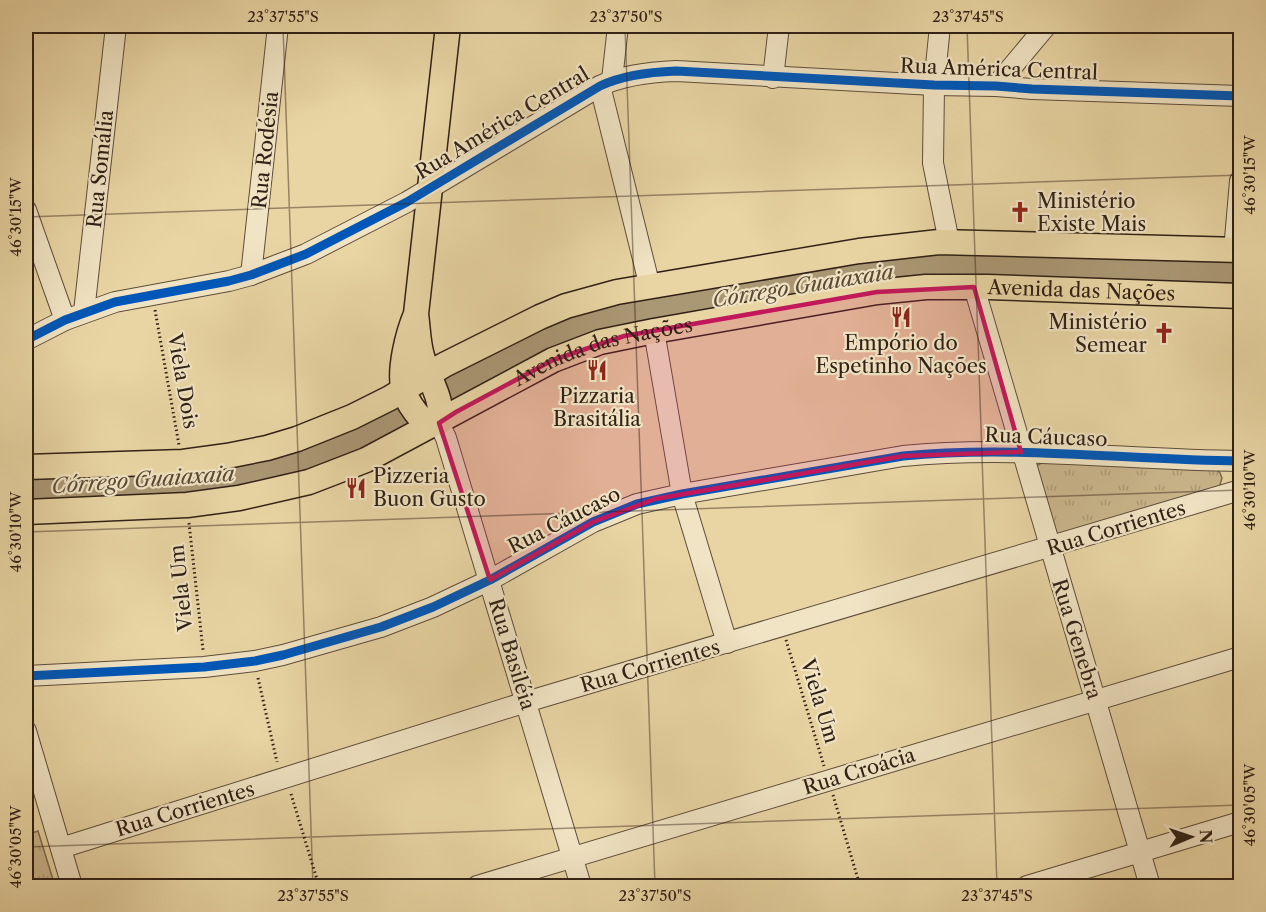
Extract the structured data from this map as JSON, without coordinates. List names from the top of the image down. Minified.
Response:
{"streets":{"main road":["Avenida das Nações"],"street":["Rua América Central","Rua Rodésia","Rua Somália","Rua Cáucaso","Rua Corrientes","Rua Genebra","Rua Basiléia","Rua Croácia"],"path":["Viela Dois","Viela Um"]},"crossings":[["Rua América Central","Rua Rodésia"],["Rua América Central","Rua Somália"],["Rua América Central","Viela Dois"],["Avenida das Nações","Viela Dois"],["Avenida das Nações","Viela Um"],["Avenida das Nações","Rua Genebra"],["Avenida das Nações","Rua Basiléia"],["Rua Cáucaso","Viela Um"],["Rua Cáucaso","Rua Genebra"],["Rua Cáucaso","Rua Basiléia"],["Rua Corrientes","Viela Um"],["Rua Corrientes","Rua Genebra"],["Rua Corrientes","Rua Basiléia"],["Viela Um","Rua Croácia"],["Rua Genebra","Rua Croácia"],["Rua Basiléia","Rua Croácia"]],"water":["Córrego Guaiaxaia"],"places":{"church":["Ministério Existe Mais","Ministério Semear"],"restaurant":["Empório do Espetinho Nações","Pizzaria Brasitália","Pizzeria Buon Gusto"]},"north":"right","coordinates":["23°37'55\"S","23°37'50\"S","23°37'45\"S","46°30'15\"W","46°30'10\"W","46°30'05\"W"]}
